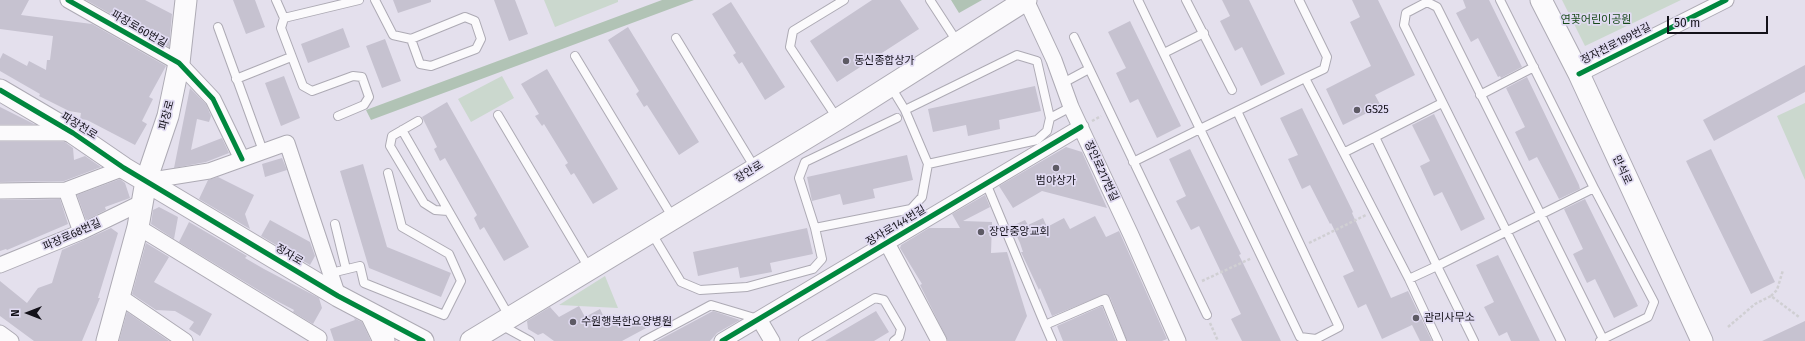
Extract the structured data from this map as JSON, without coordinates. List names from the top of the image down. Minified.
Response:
{"streets":{"main road":["파장로","파장천로","만석로","장안로","정자로"],"street":["파장로60번길","정자천로189번길","장안로217번길","정자로144번길","파장로68번길"]},"crossings":[["파장로60번길","파장로"],["정자천로189번길","만석로"],["파장로","파장천로"],["파장로","파장로68번길"],["파장로","정자로"],["파장천로","정자로"],["장안로217번길","장안로"],["장안로217번길","정자로144번길"]],"parks":["연꽃어린이공원"],"places":["동신종합상가","GS25","범야상가","장안중앙교회","관리사무소","수원행복한요양병원"],"scale_bar":"50 m","north":"left"}
